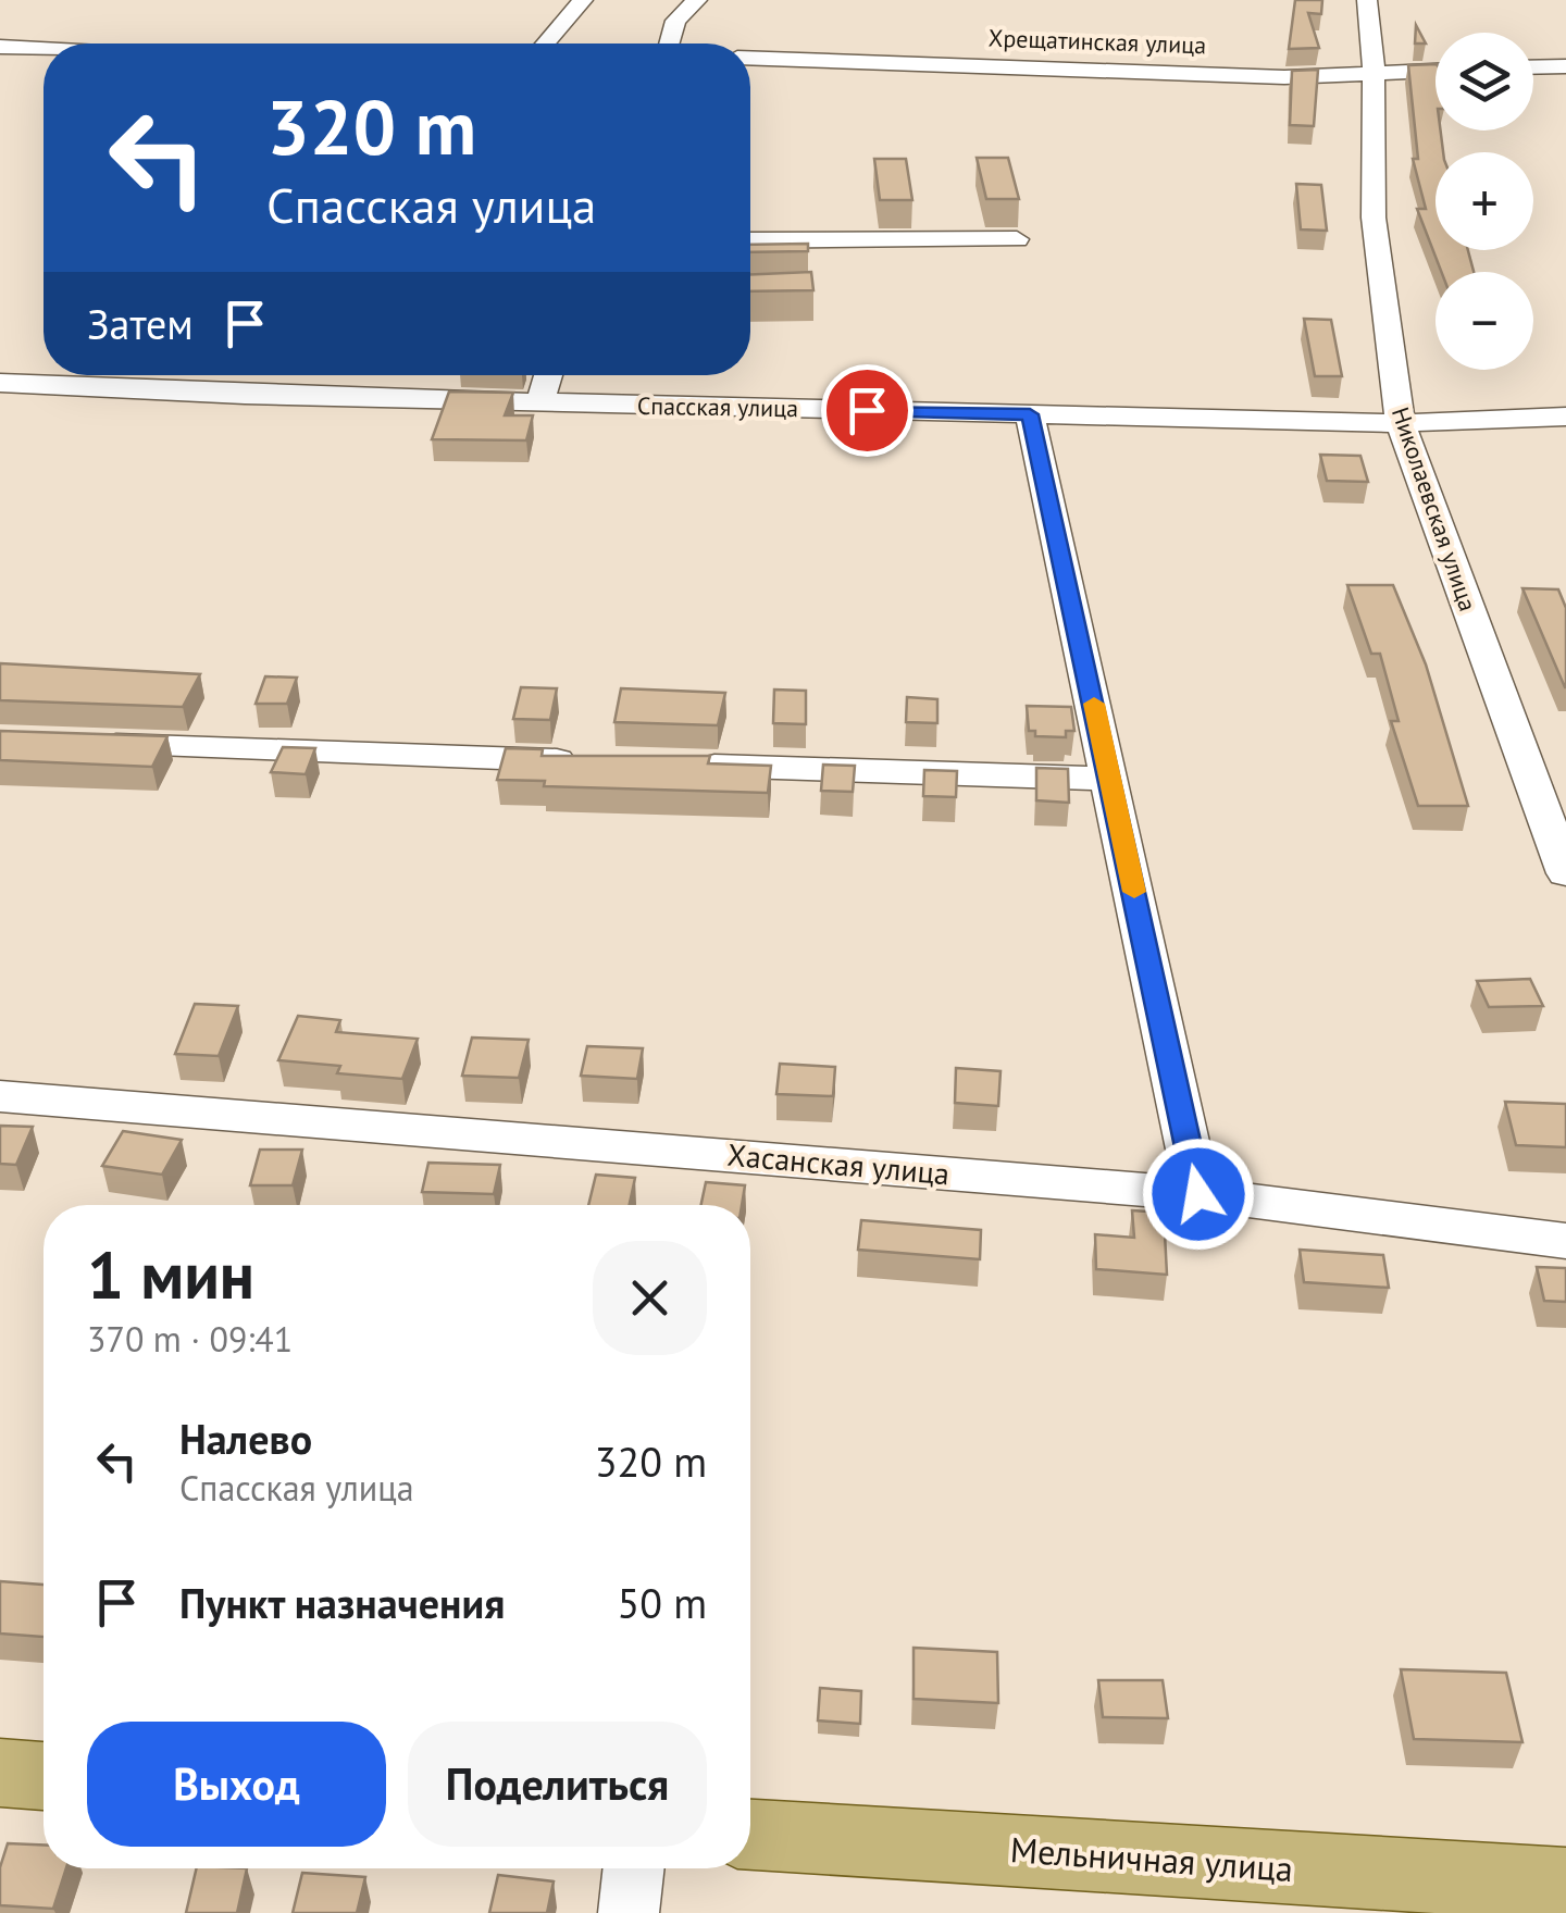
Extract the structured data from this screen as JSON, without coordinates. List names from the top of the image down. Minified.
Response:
{"streets":{"main road":["Мельничная улица"],"street":["Хрещатинская улица","Спасская улица","Николаевская улица","Хасанская улица"]},"crossings":[["Хрещатинская улица","Николаевская улица"],["Спасская улица","Николаевская улица"]],"page":{"map_buttons":["+","−"],"turn":["320 m","Спасская улица"],"then":"Затем","heading":["1 мин","370 m · 09:41"],"list":[{"name":"Налево","note":"Спасская улица","value":"320 m"},{"name":"Пункт назначения","value":"50 m"}],"buttons":["Выход","Поделиться"]}}
